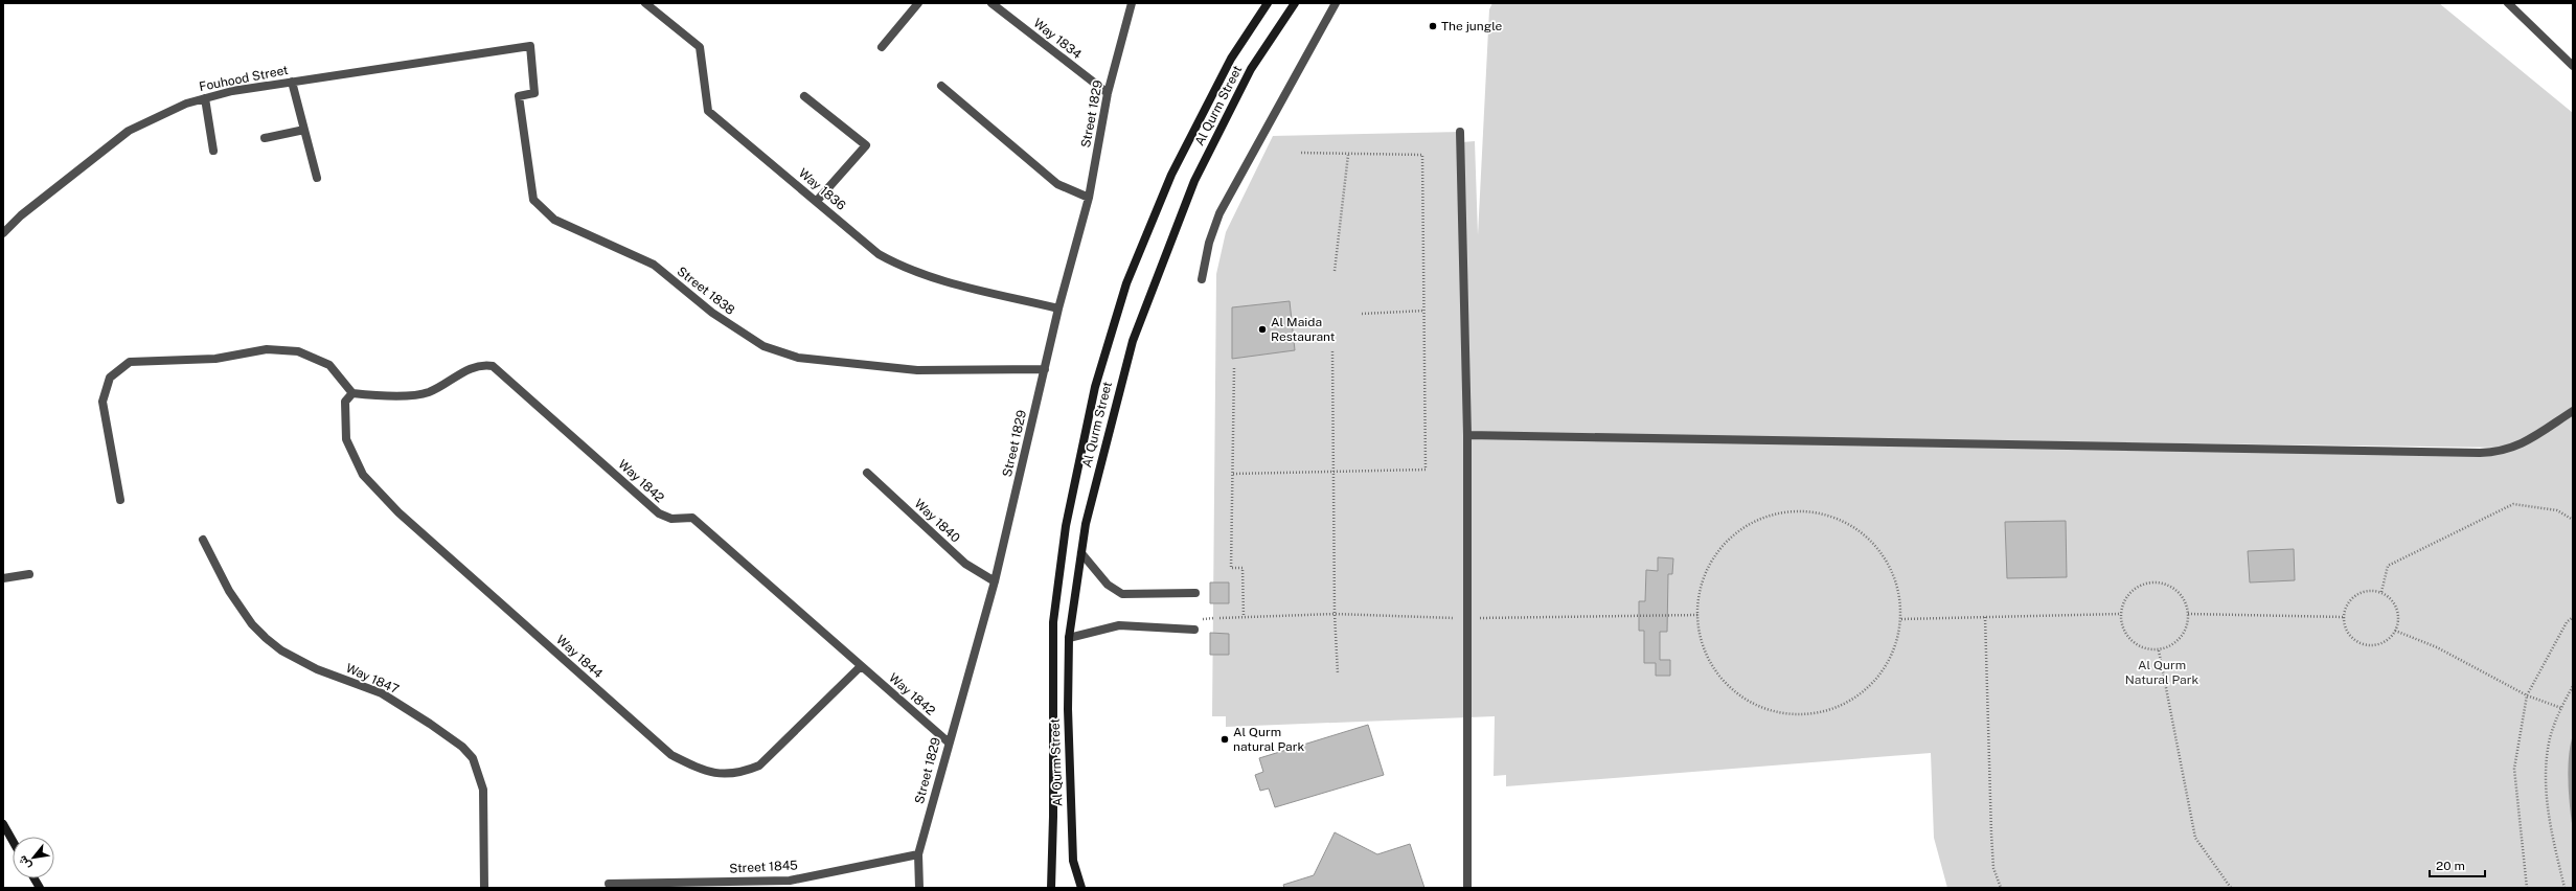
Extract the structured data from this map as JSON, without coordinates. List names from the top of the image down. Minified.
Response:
{"streets":{"main road":["Al Qurm Street"],"street":["Way 1834","Fouhood Street","Street 1829","Way 1836","Street 1838","Way 1842","Way 1840","Way 1844","Way 1847","Street 1845"]},"crossings":[["Way 1834","Street 1829"],["Fouhood Street","Street 1838"],["Street 1829","Way 1836"],["Street 1829","Street 1838"],["Street 1829","Way 1842"],["Street 1829","Way 1840"],["Street 1829","Street 1845"],["Way 1842","Way 1844"]],"parks":["Al Qurm Natural Park"],"places":["The jungle","Al Maida Restaurant","Al Qurm natural Park"],"scale_bar":"20 m","north":"bottom left"}
